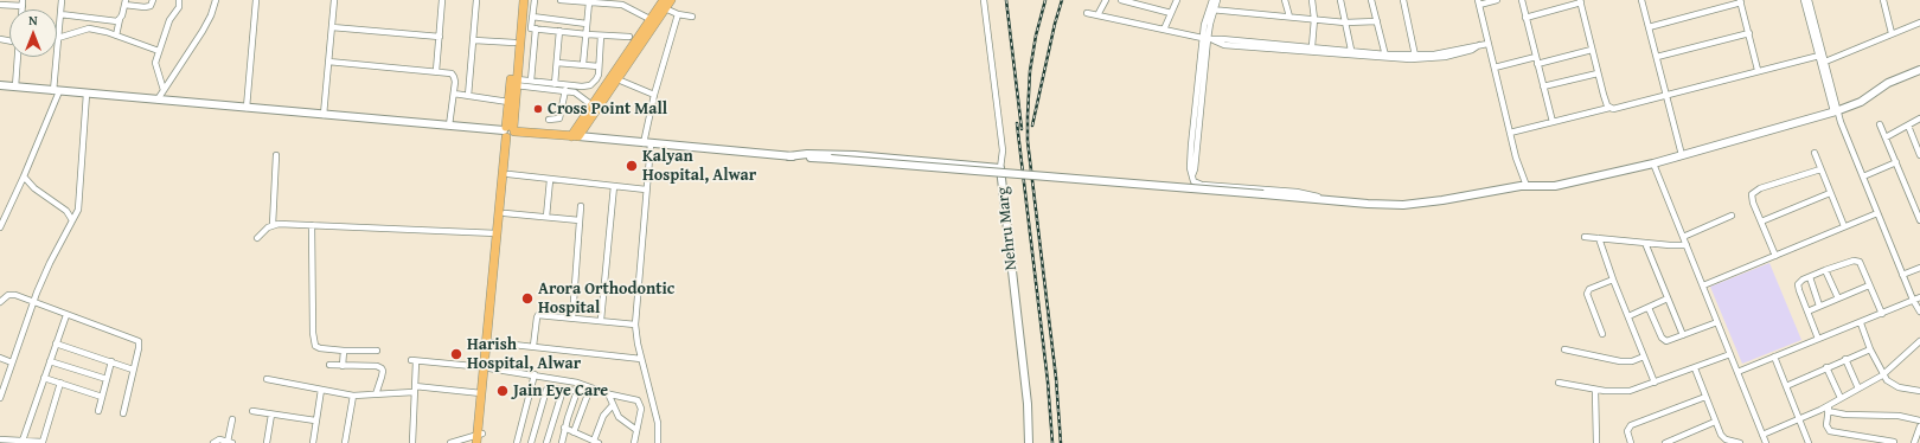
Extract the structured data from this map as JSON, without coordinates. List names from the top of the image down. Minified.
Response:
{"streets":{"street":["Nehru Marg"]},"places":["Cross Point Mall","Kalyan Hospital, Alwar","Arora Orthodontic Hospital","Harish Hospital, Alwar","Jain Eye Care"],"north":"top"}
